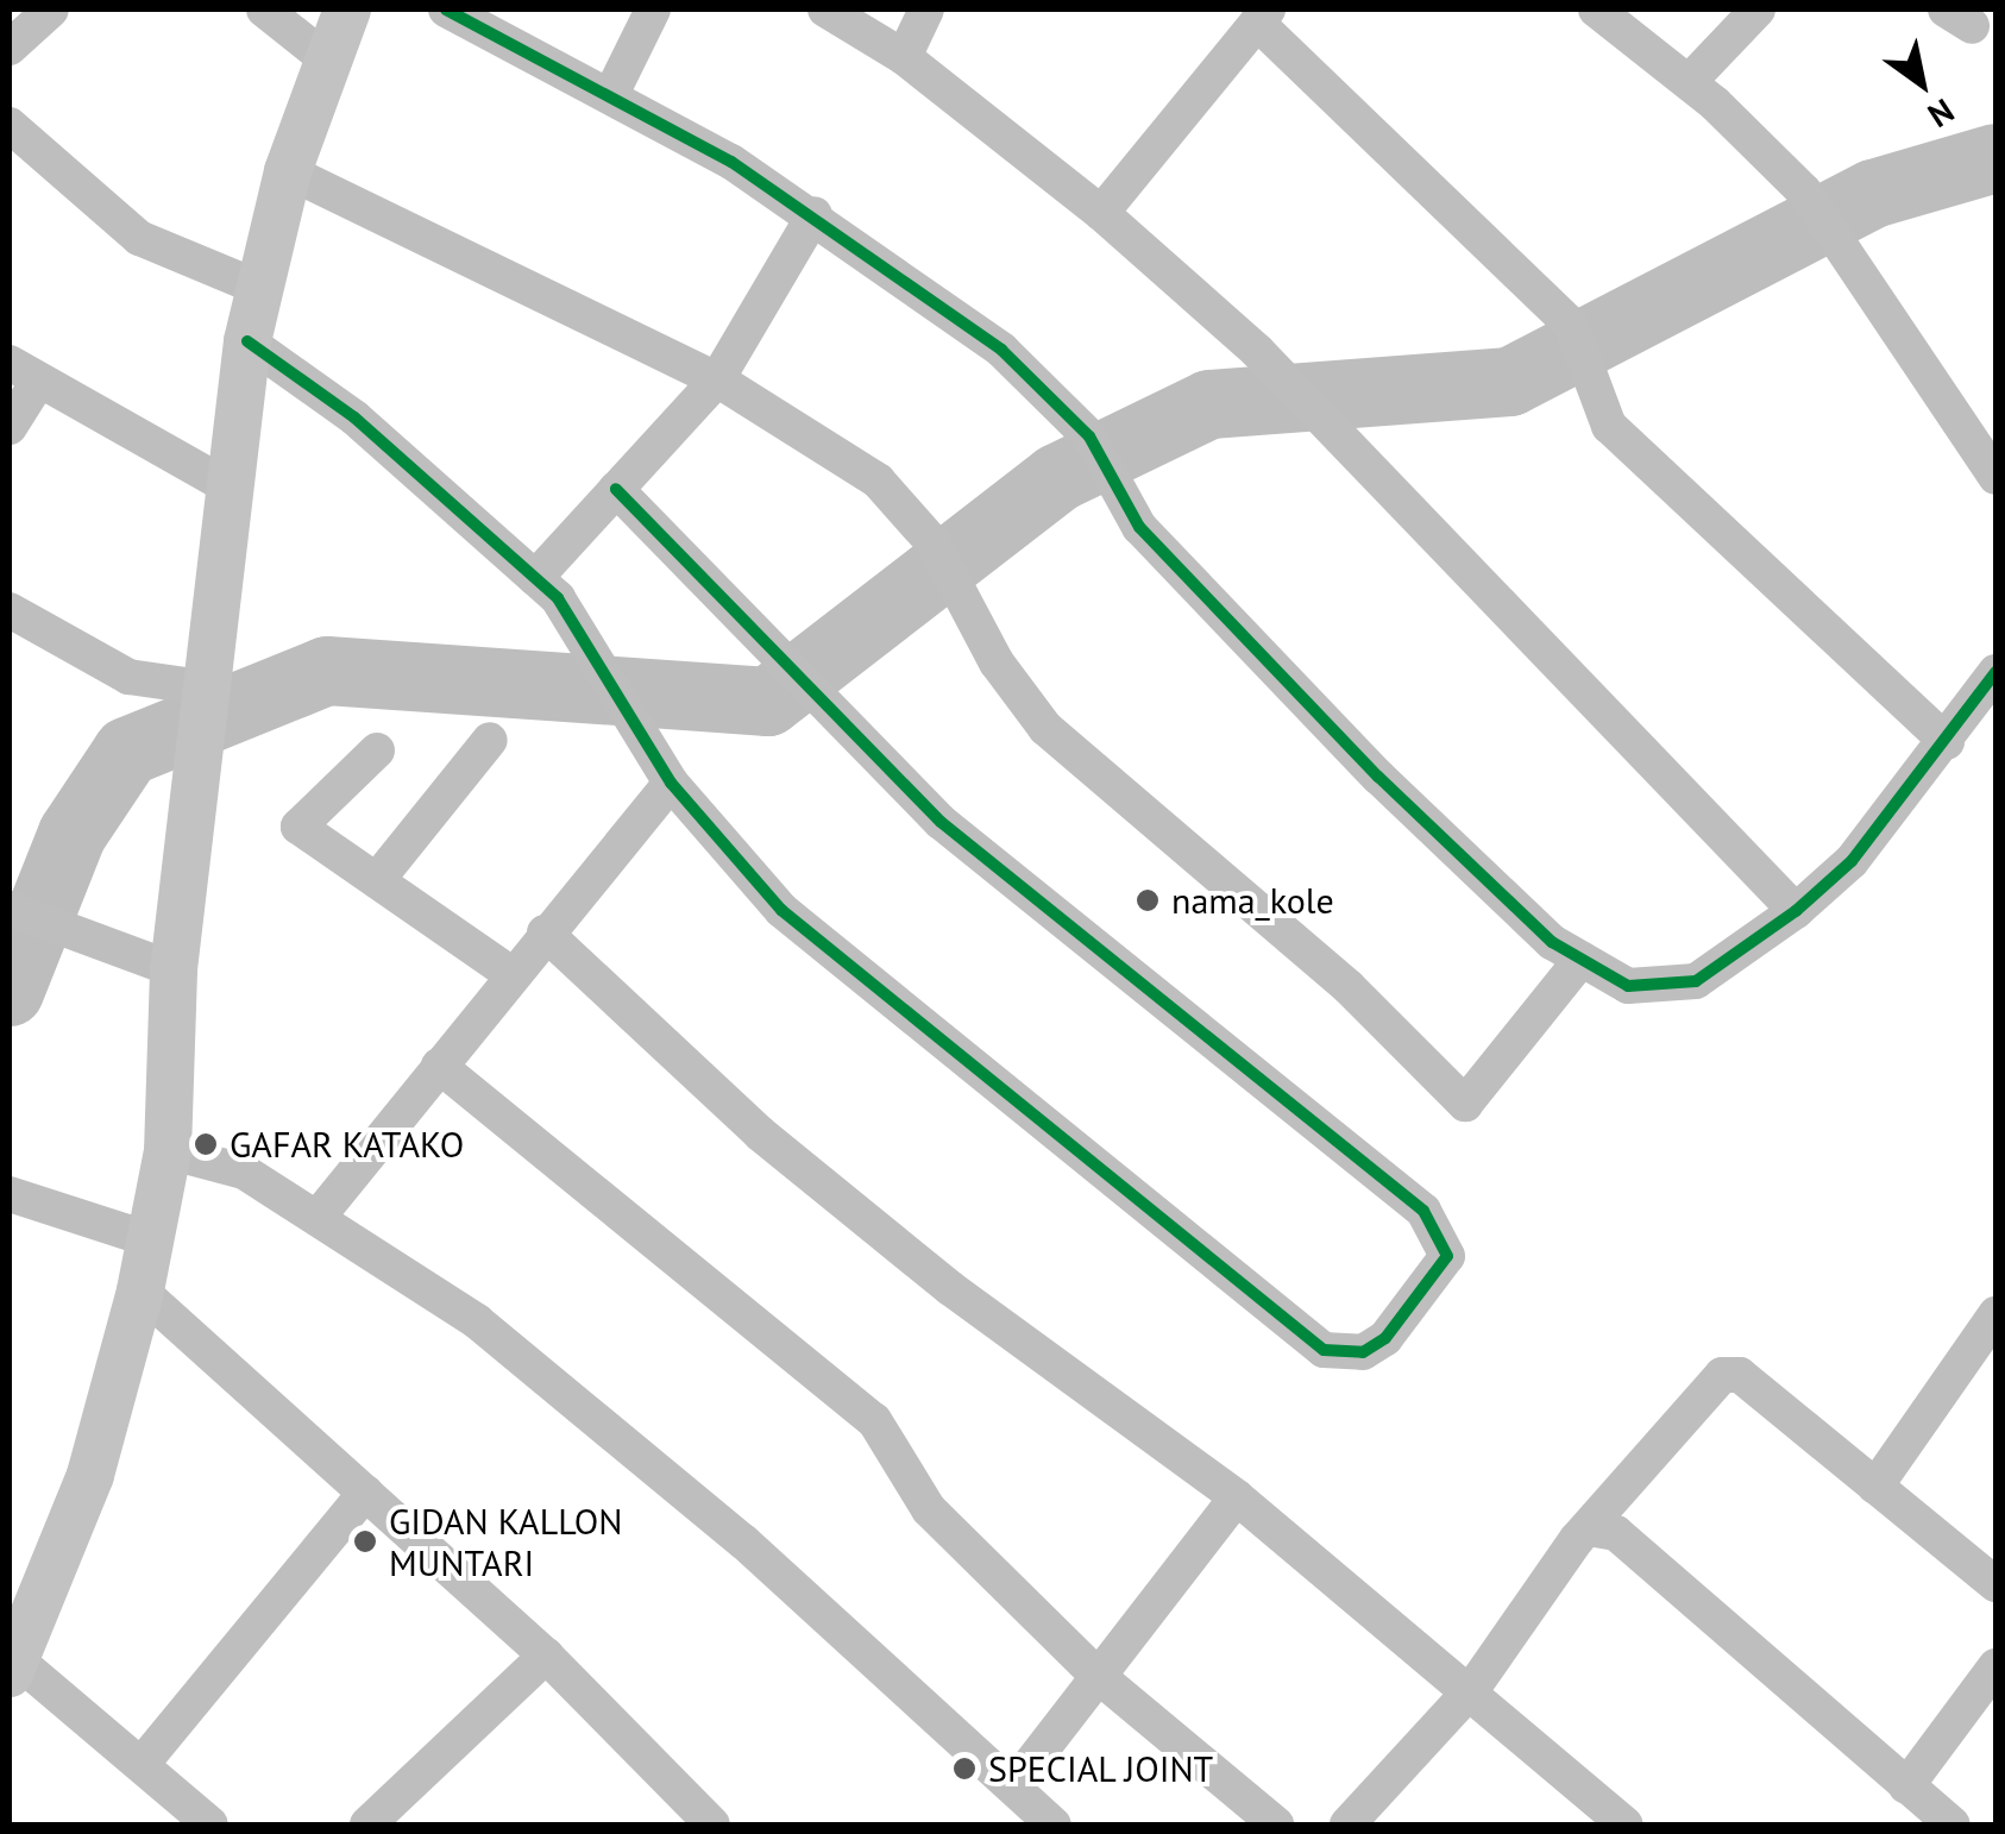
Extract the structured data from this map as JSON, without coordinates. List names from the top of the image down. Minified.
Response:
{"places":["nama_kole","GAFAR KATAKO","GIDAN KALLON MUNTARI","SPECIAL JOINT"],"north":"bottom right"}
